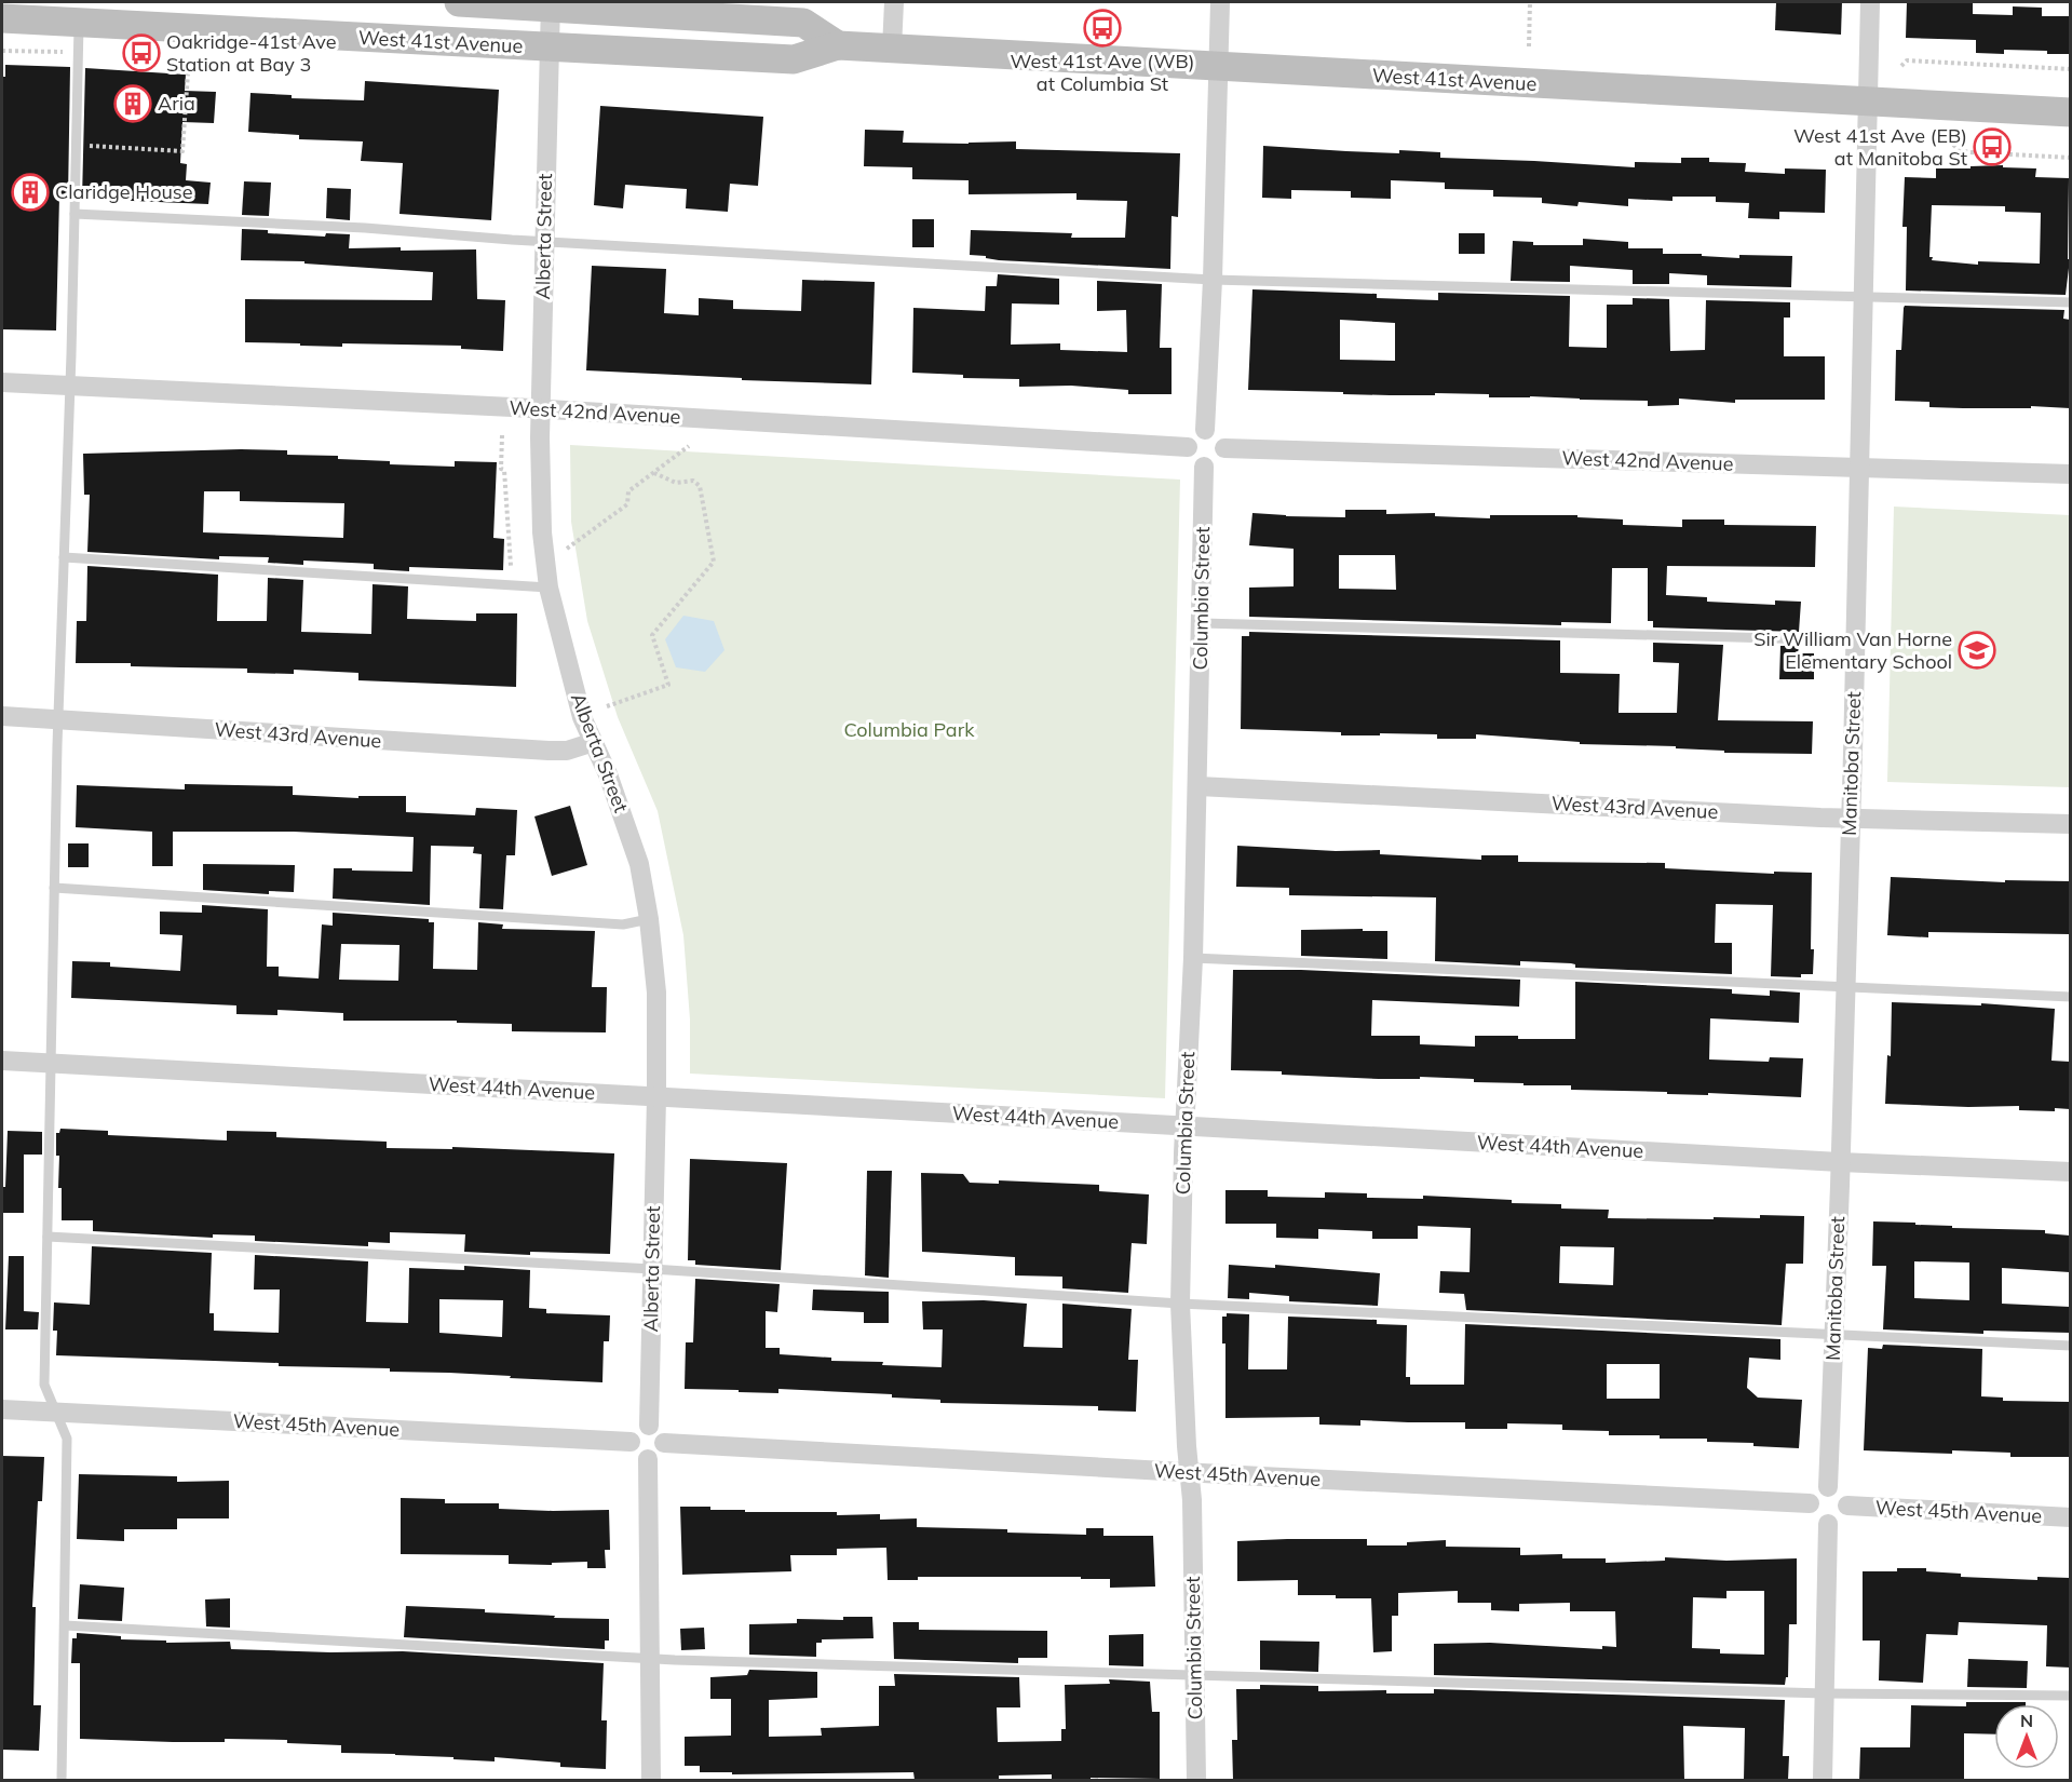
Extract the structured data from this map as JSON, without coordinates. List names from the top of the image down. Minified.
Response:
{"streets":{"main road":["West 41st Avenue"],"street":["Alberta Street","West 42nd Avenue","Columbia Street","West 43rd Avenue","Manitoba Street","West 44th Avenue","West 45th Avenue"]},"crossings":[["West 41st Avenue","Alberta Street"],["West 41st Avenue","Manitoba Street"],["Alberta Street","West 42nd Avenue"],["Alberta Street","West 43rd Avenue"],["Alberta Street","West 44th Avenue"],["Alberta Street","West 45th Avenue"],["West 42nd Avenue","Columbia Street"],["West 42nd Avenue","Manitoba Street"],["Columbia Street","West 43rd Avenue"],["Columbia Street","West 44th Avenue"],["Columbia Street","West 45th Avenue"],["West 43rd Avenue","Manitoba Street"],["Manitoba Street","West 44th Avenue"],["Manitoba Street","West 45th Avenue"]],"parks":["Columbia Park"],"places":{"bus stop":["West 41st Ave (WB) at Columbia St","Oakridge-41st Ave Station at Bay 3","West 41st Ave (EB) at Manitoba St"],"building":["Aria","Claridge House"],"school or university":["Sir William Van Horne Elementary School"]},"north":"top"}
